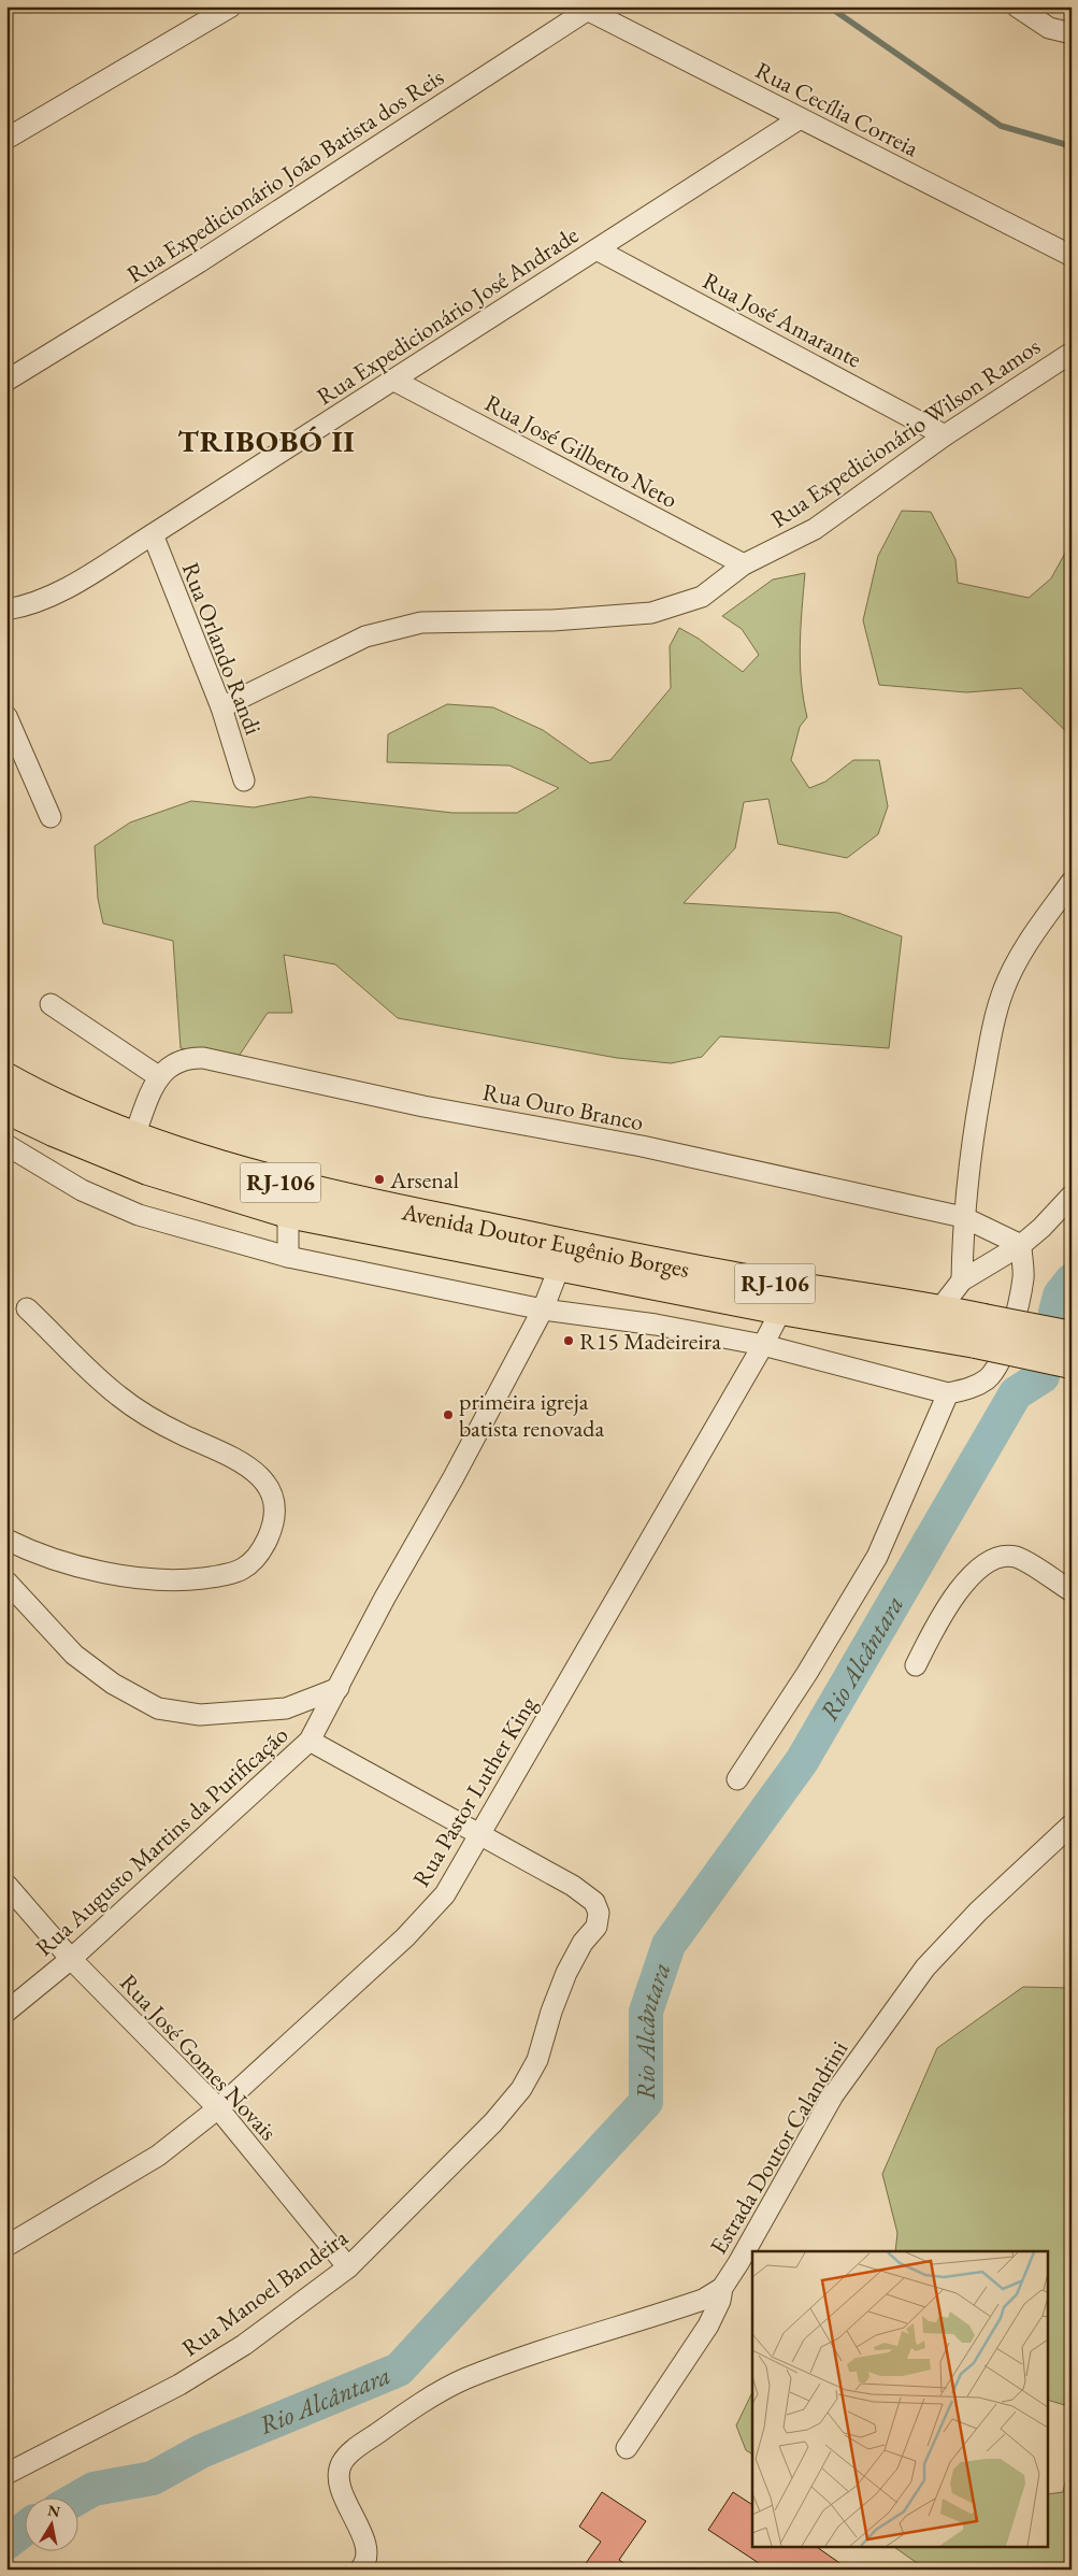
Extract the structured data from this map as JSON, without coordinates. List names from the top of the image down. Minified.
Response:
{"streets":{"highway":["RJ-106","Avenida Doutor Eugênio Borges"],"street":["Rua Cecília Correia","Rua Expedicionário João Batista dos Reis","Rua Expedicionário José Andrade","Rua José Amarante","Rua Expedicionário Wilson Ramos","Rua José Gilberto Neto","Rua Orlando Randi","Rua Ouro Branco","Rua Pastor Luther King","Rua Augusto Martins da Purificação","Rua José Gomes Novais","Estrada Doutor Calandrini","Rua Manoel Bandeira"]},"crossings":[["Rua Cecília Correia","Rua Expedicionário João Batista dos Reis"],["Rua Cecília Correia","Rua Expedicionário José Andrade"],["Rua Expedicionário José Andrade","Rua José Amarante"],["Rua Expedicionário José Andrade","Rua José Gilberto Neto"],["Rua Expedicionário José Andrade","Rua Orlando Randi"],["Rua José Amarante","Rua Expedicionário Wilson Ramos"],["Rua Expedicionário Wilson Ramos","Rua José Gilberto Neto"],["Rua Expedicionário Wilson Ramos","Rua Orlando Randi"],["Avenida Doutor Eugênio Borges","Rua Pastor Luther King"],["Avenida Doutor Eugênio Borges","Rua Augusto Martins da Purificação"],["Rua Pastor Luther King","Rua José Gomes Novais"],["Rua Pastor Luther King","Rua Manoel Bandeira"],["Rua Augusto Martins da Purificação","Rua José Gomes Novais"],["Rua Augusto Martins da Purificação","Rua Manoel Bandeira"],["Rua José Gomes Novais","Rua Manoel Bandeira"]],"districts":["TRIBOBÓ II"],"water":["Rio Alcântara"],"places":["Arsenal","R15 Madeireira","primeira igreja batista renovada"],"north":"top"}
